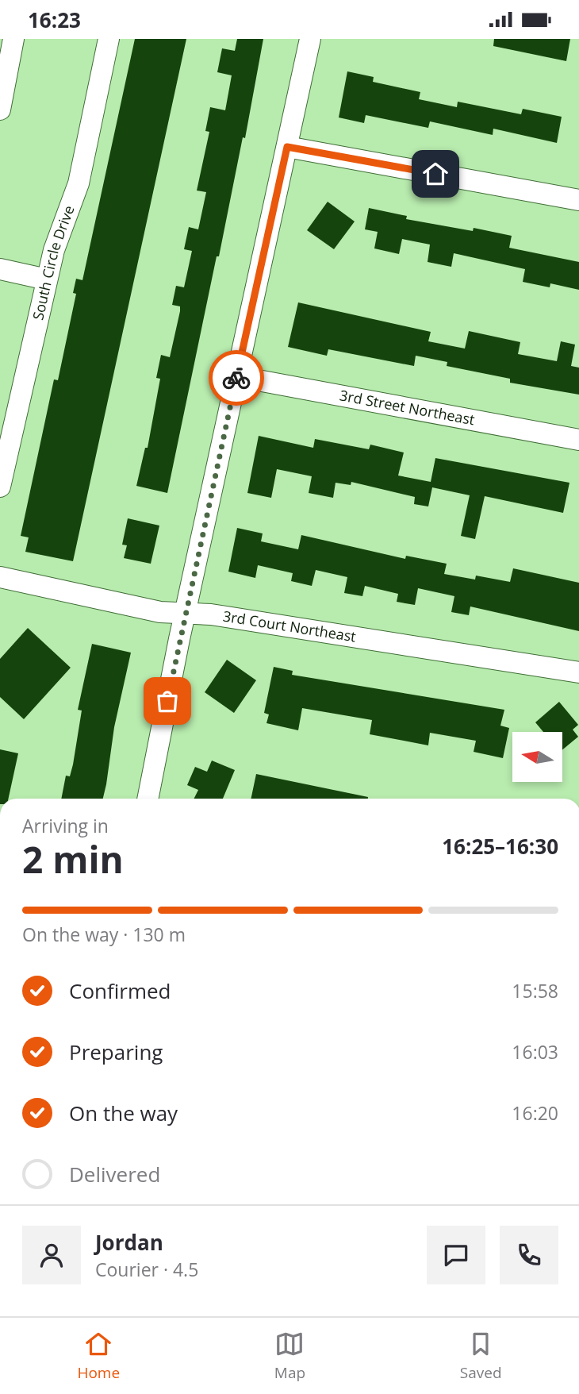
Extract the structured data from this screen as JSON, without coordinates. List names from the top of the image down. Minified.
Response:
{"streets":{"street":["South Circle Drive","3rd Street Northeast","3rd Court Northeast"]},"north":"left","page":{"status":"16:23","heading":["2 min","Arriving in","16:25–16:30"],"panel":["Jordan","Courier · 4.5"],"bar":"On the way · 130 m","list":[["Confirmed","15:58"],["Preparing","16:03"],["On the way","16:20"],"Delivered"],"tabs":["Home","Map","Saved"]}}
